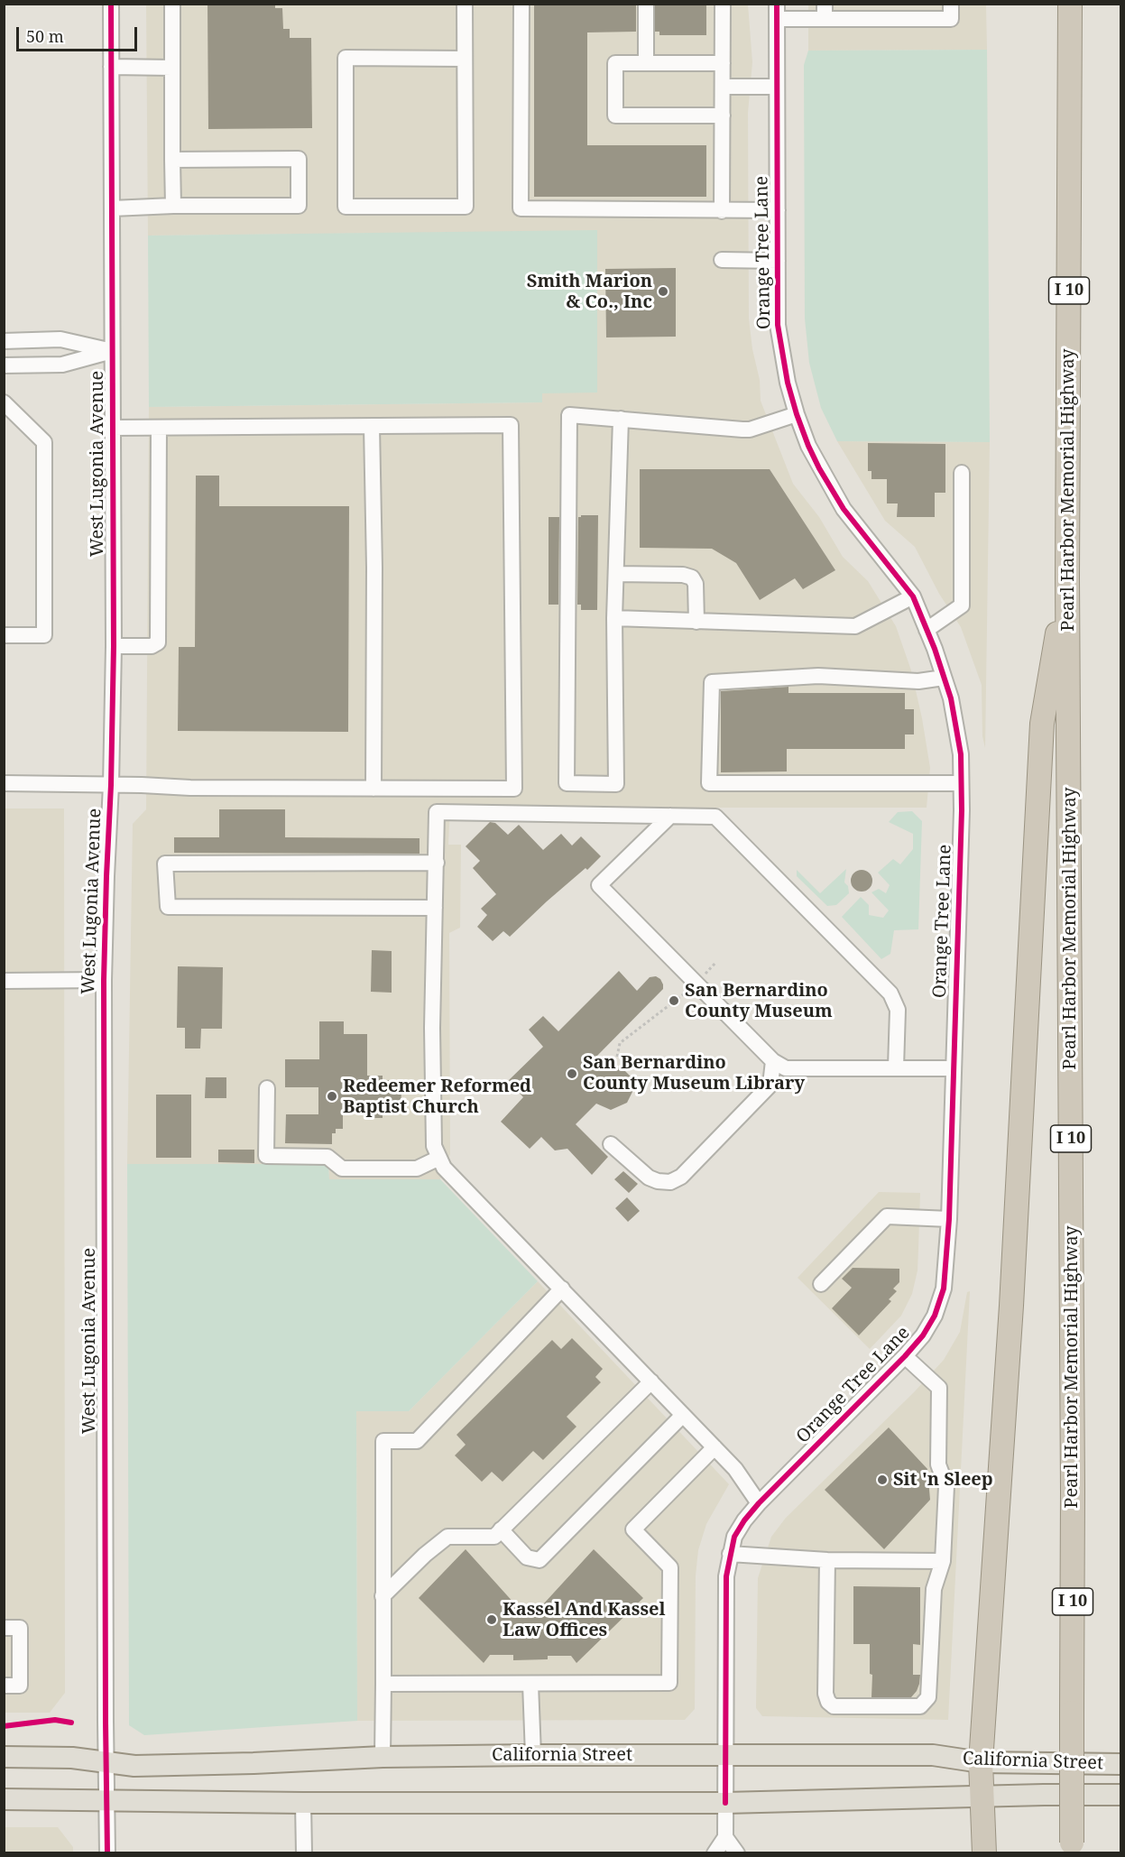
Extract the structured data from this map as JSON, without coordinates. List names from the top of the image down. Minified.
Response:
{"streets":{"highway":["I 10","Pearl Harbor Memorial Highway"],"main road":["California Street"],"street":["Orange Tree Lane","West Lugonia Avenue"]},"crossings":[["Orange Tree Lane","California Street"],["West Lugonia Avenue","California Street"]],"places":["Smith Marion & Co., Inc","San Bernardino County Museum","San Bernardino County Museum Library","Redeemer Reformed Baptist Church","Sit 'n Sleep","Kassel And Kassel Law Offices"],"scale_bar":"50 m"}
